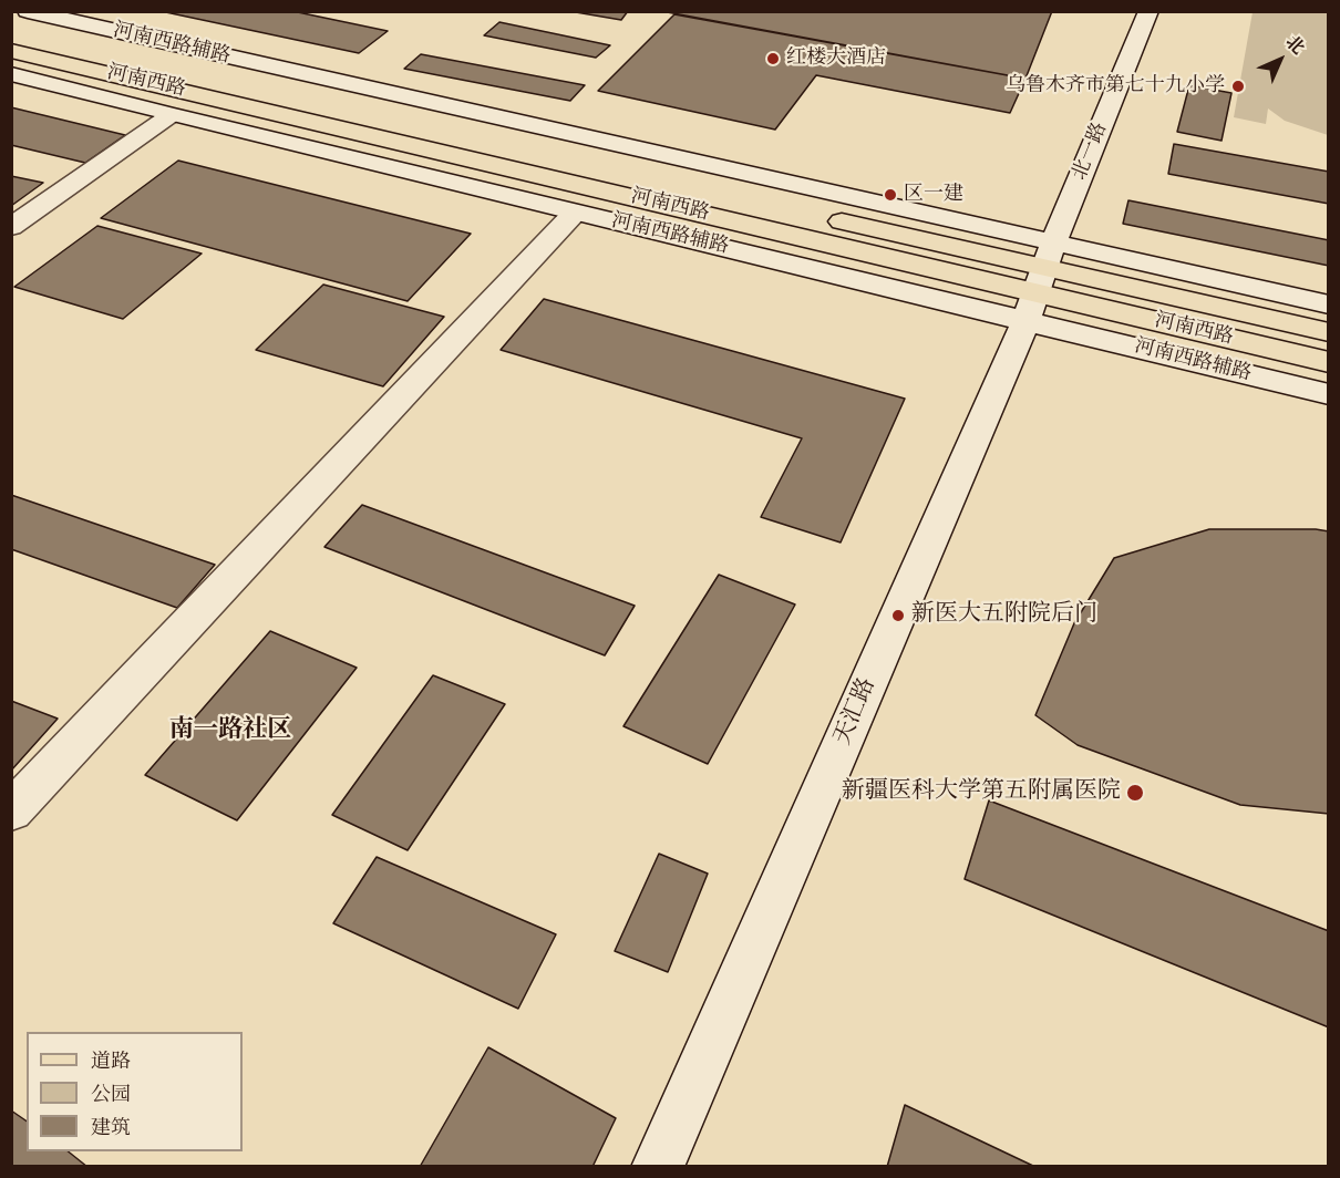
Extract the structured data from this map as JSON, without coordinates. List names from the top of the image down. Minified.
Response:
{"streets":{"main road":["河南西路"],"street":["河南西路辅路","北一路","天汇路"]},"crossings":[["河南西路辅路","河南西路"],["河南西路辅路","北一路"],["河南西路辅路","天汇路"],["河南西路","北一路"],["河南西路","天汇路"],["北一路","天汇路"]],"districts":["南一路社区"],"places":["红楼大酒店","乌鲁木齐市第七十九小学","区一建","新医大五附院后门","新疆医科大学第五附属医院"],"legend":["道路","公园","建筑"],"north":"top right"}
